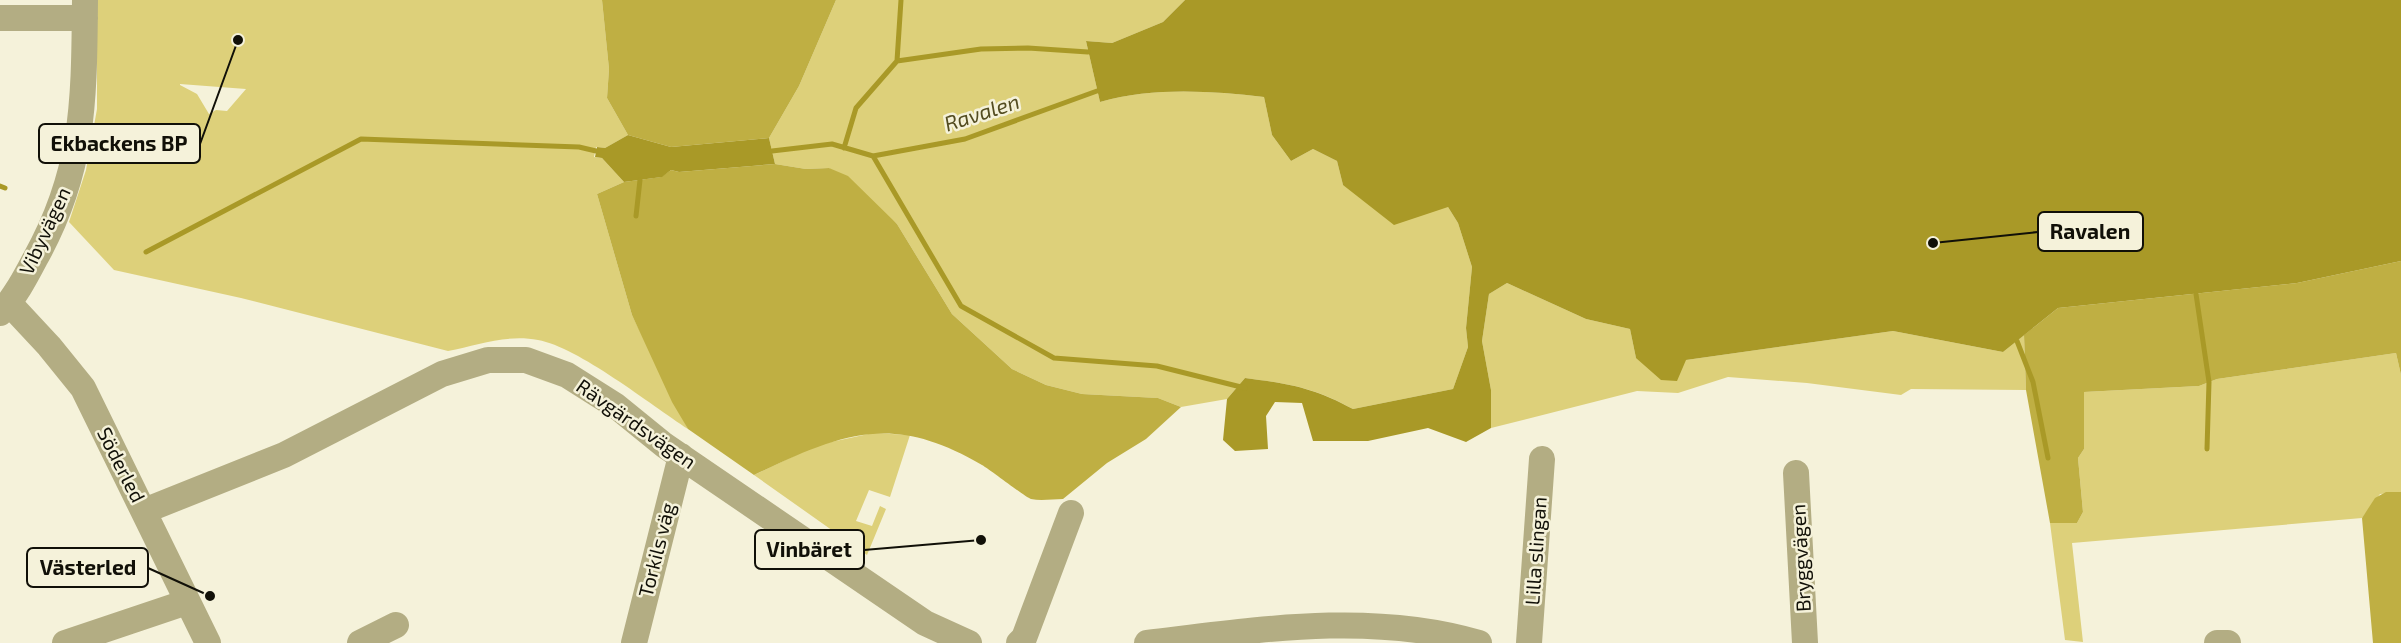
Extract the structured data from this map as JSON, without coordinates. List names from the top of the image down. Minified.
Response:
{"streets":{"street":["Vibyvägen","Rävgärdsvägen","Söderled","Torkils väg","Lilla slingan","Bryggvägen"]},"crossings":[["Vibyvägen","Söderled"],["Rävgärdsvägen","Söderled"],["Rävgärdsvägen","Torkils väg"]],"water":["Ravalen"],"places":["Ekbackens BP","Ravalen","Vinbäret","Västerled"]}
